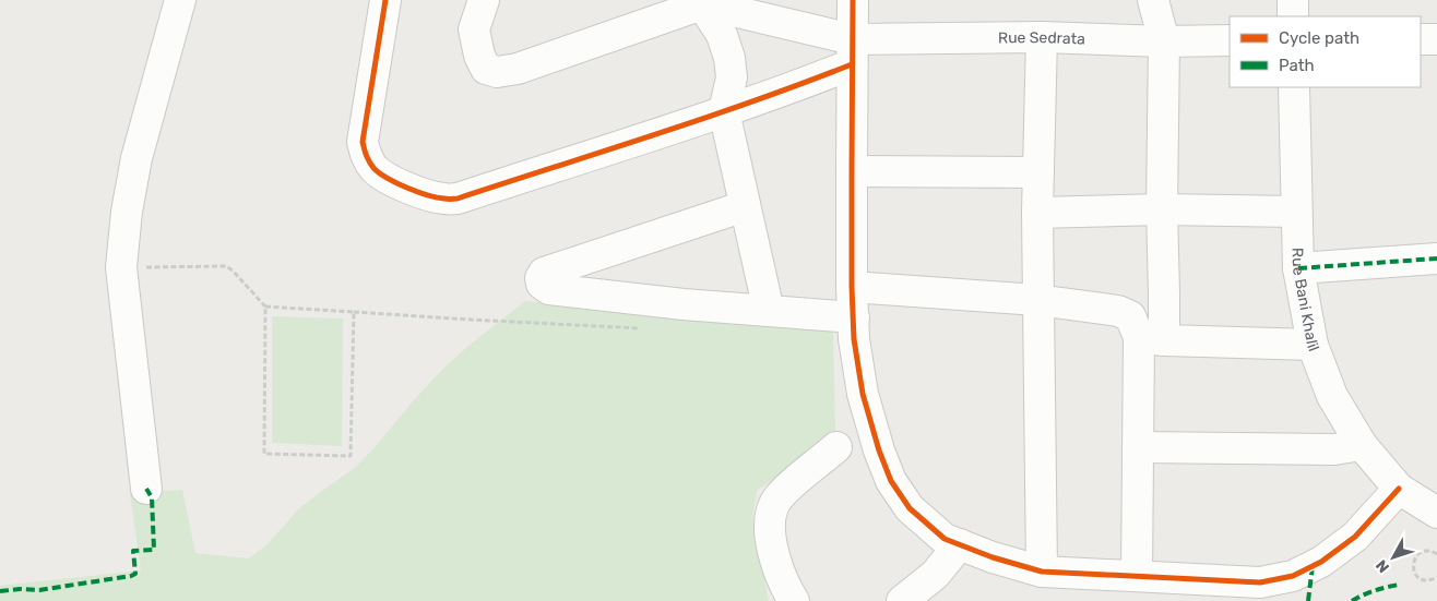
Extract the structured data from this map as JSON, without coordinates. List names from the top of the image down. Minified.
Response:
{"streets":{"street":["Rue Sedrata","Rue Bani Khalil"]},"legend":["Cycle path","Path"],"north":"bottom left"}
